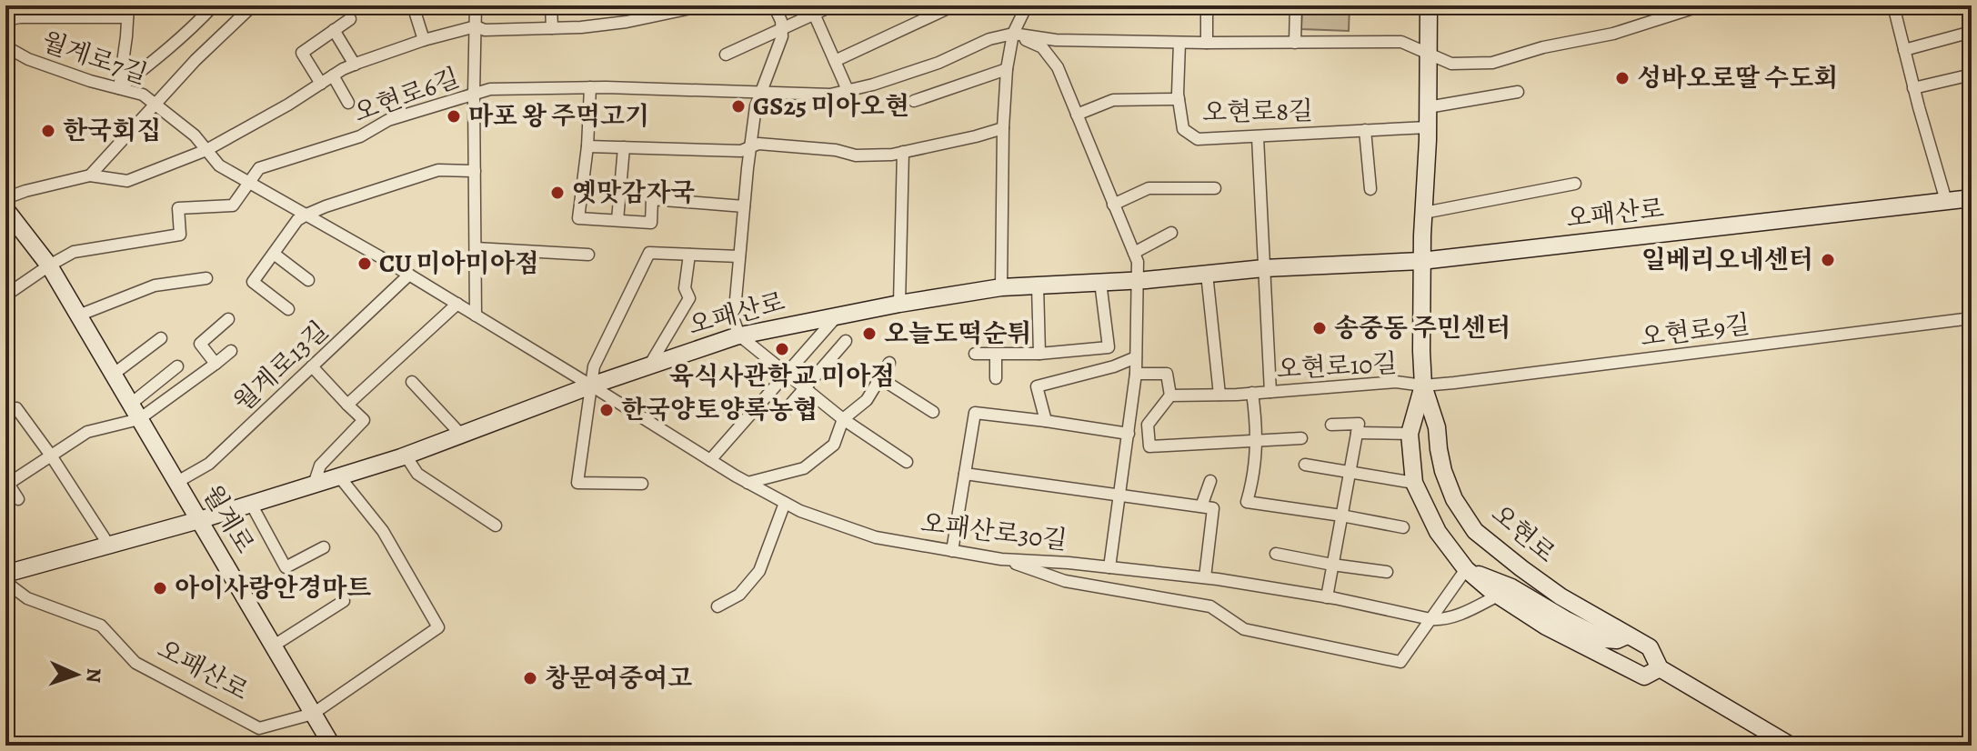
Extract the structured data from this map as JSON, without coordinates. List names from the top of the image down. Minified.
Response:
{"streets":{"street":["월계로7길","오현로6길","오현로8길","오패산로","오현로9길","월계로13길","오현로10길","월계로","오패산로30길","오현로"]},"crossings":[["월계로7길","오현로6길"],["월계로7길","오패산로"],["월계로7길","월계로13길"],["월계로7길","오패산로30길"],["오현로6길","오현로8길"],["오현로6길","오현로"],["오현로8길","오현로"],["오패산로","월계로"],["오패산로","오패산로30길"],["오패산로","오현로"],["오현로9길","오현로10길"],["오현로9길","오현로"],["월계로13길","월계로"],["오현로10길","오현로"]],"places":["성바오로딸 수도회","GS25 미아오현","마포 왕 주먹고기","한국회집","옛맛감자국","일베리오네센터","CU 미아미아점","송중동 주민센터","오늘도떡순튀","육식사관학교 미아점","한국양토양록농협","아이사랑안경마트","창문여중여고"],"north":"right"}
